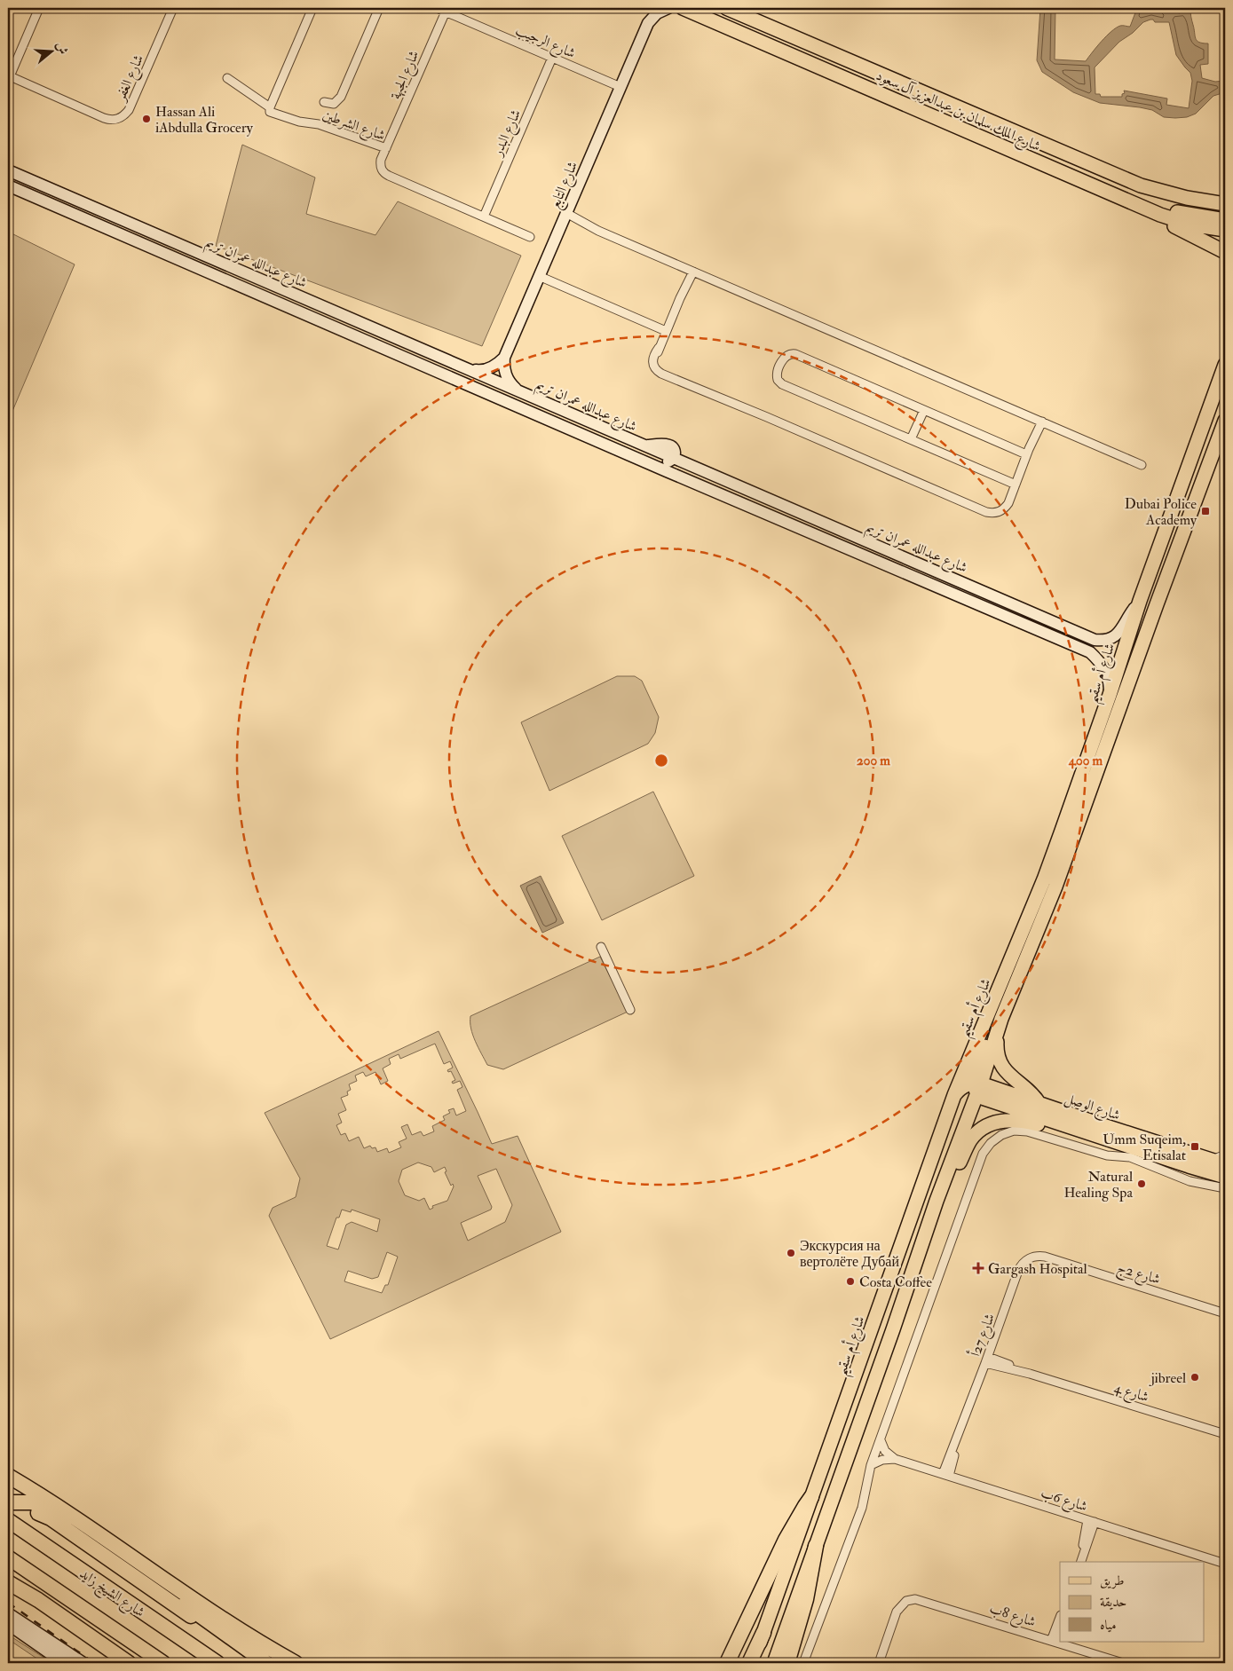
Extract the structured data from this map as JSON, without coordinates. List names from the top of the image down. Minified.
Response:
{"streets":{"highway":["شارع الشيخ زايد"],"main road":["شارع الملك سلمان بن عبدالعزيز آل سعود","شارع أم سقيم","شارع الوصل"],"street":["شارع الرجيب","شارع الجبهة","شارع الغفر","شارع الشرطين","شارع البدر","شارع التابع","شارع عبدالله عمران تريم","شارع 2ج","شارع 27أ","شارع 4","شارع 6ب","شارع 8ب"]},"crossings":[["شارع الرجيب","شارع الجبهة"],["شارع الرجيب","شارع البدر"],["شارع الرجيب","شارع التابع"],["شارع الجبهة","شارع الشرطين"],["شارع الشرطين","شارع البدر"],["شارع عبدالله عمران تريم","شارع أم سقيم"],["شارع أم سقيم","شارع الوصل"],["شارع 2ج","شارع 27أ"],["شارع 27أ","شارع 4"],["شارع 27أ","شارع 6ب"]],"places":{"other":["Hassan Ali iAbdulla Grocery","Natural Healing Spa","Экскурсия на вертолёте Дубай","Costa Coffee","jibreel"],"transit":["Dubai Police Academy","Umm Suqeim, Etisalat"],"health":["Gargash Hospital"]},"legend":["طريق","حديقة","مياه"],"north":"right","rings":["200 m","400 m"]}
